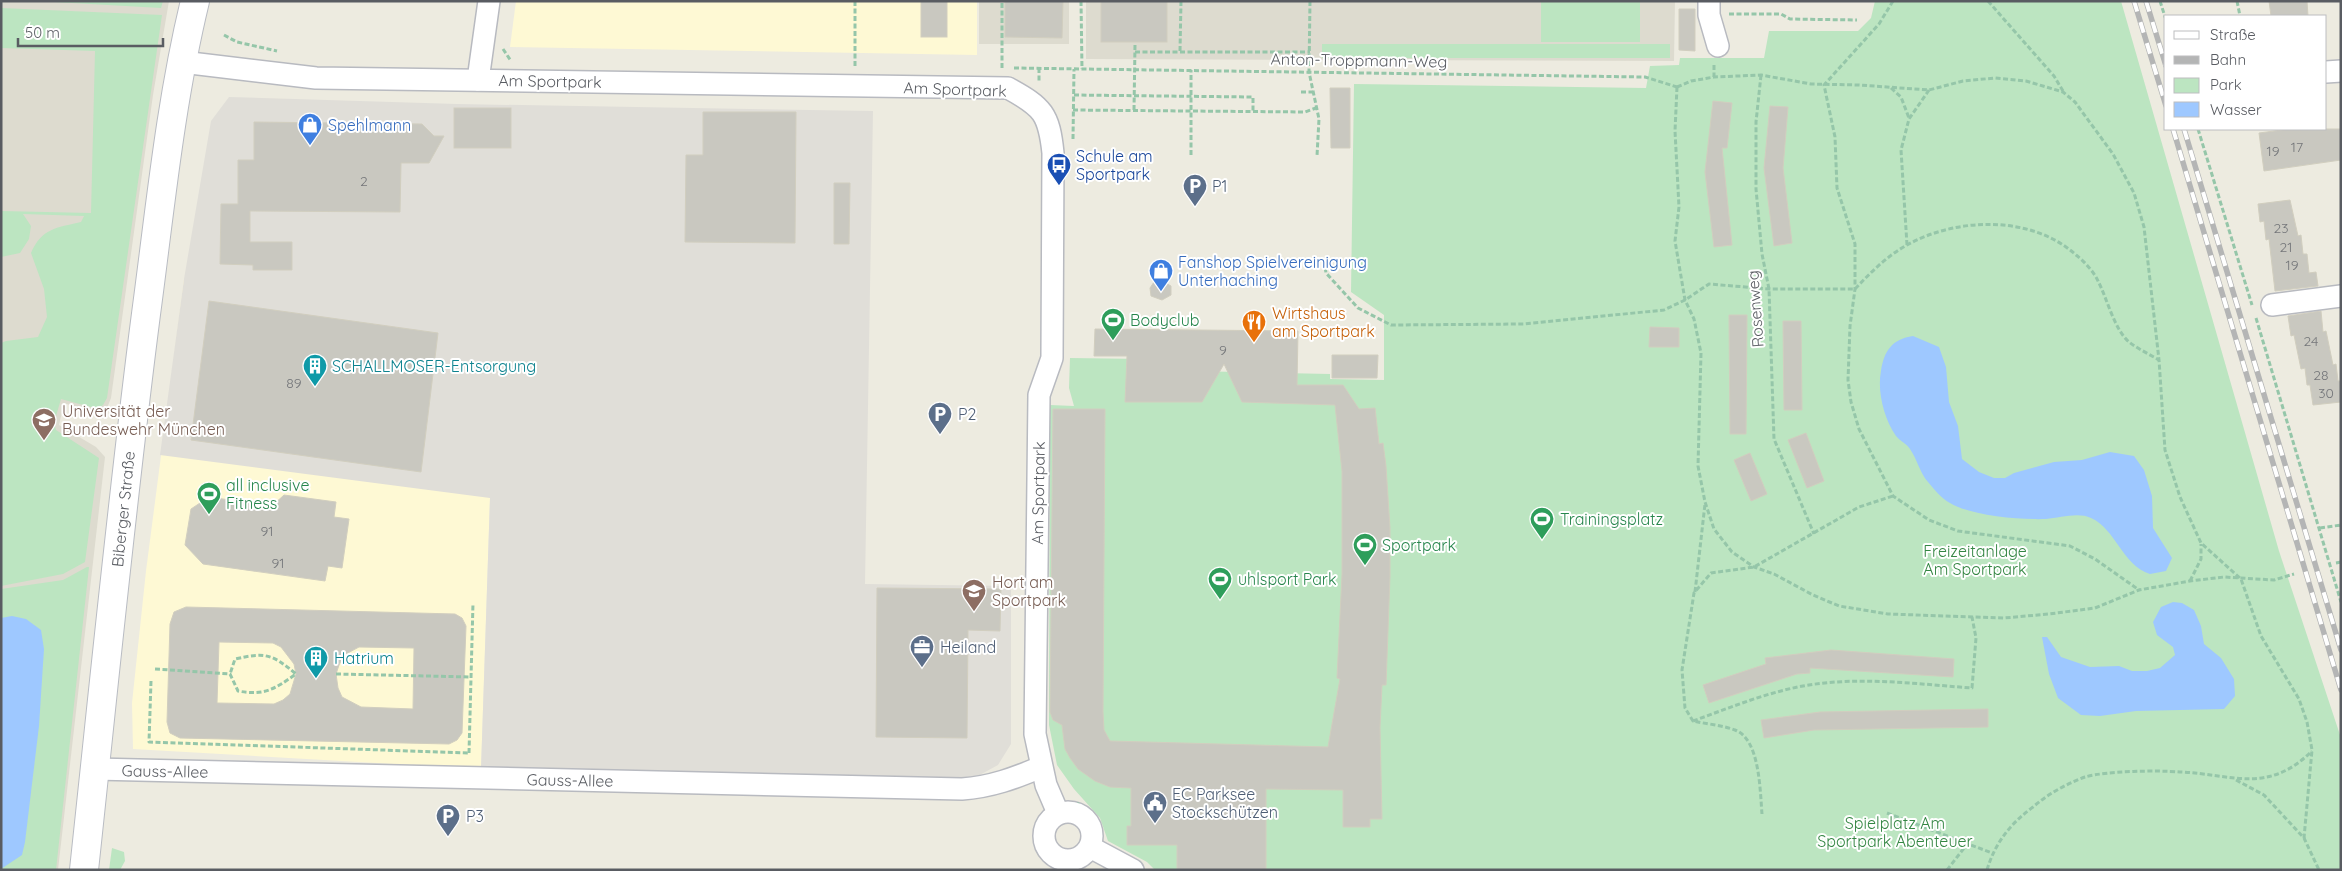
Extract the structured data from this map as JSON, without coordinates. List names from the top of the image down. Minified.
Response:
{"streets":{"main road":["Biberger Straße"],"street":["Am Sportpark","Gauss-Allee"],"path":["Anton-Troppmann-Weg","Rosenweg"]},"crossings":[["Am Sportpark","Biberger Straße"],["Am Sportpark","Gauss-Allee"],["Biberger Straße","Gauss-Allee"]],"parks":["Freizeitanlage Am Sportpark","Spielplatz Am Sportpark Abenteuer"],"places":{"shop":["Spehlmann","Fanshop Spielvereinigung Unterhaching"],"bus stop":["Schule am Sportpark"],"parking":["P1","P2","P3"],"sports":["Bodyclub","all inclusive Fitness","Trainingsplatz","Sportpark","uhlsport Park"],"restaurant":["Wirtshaus am Sportpark"],"building":["SCHALLMOSER-Entsorgung","Hatrium"],"school or university":["Universität der Bundeswehr München","Hort am Sportpark"],"office":["Heiland"],"public building":["EC Parksee Stockschützen"]},"house_numbers":["17","19","2","23","21","19","24","9","28","89","30","91","91"],"legend":["Straße","Bahn","Park","Wasser"],"scale_bar":"50 m"}
